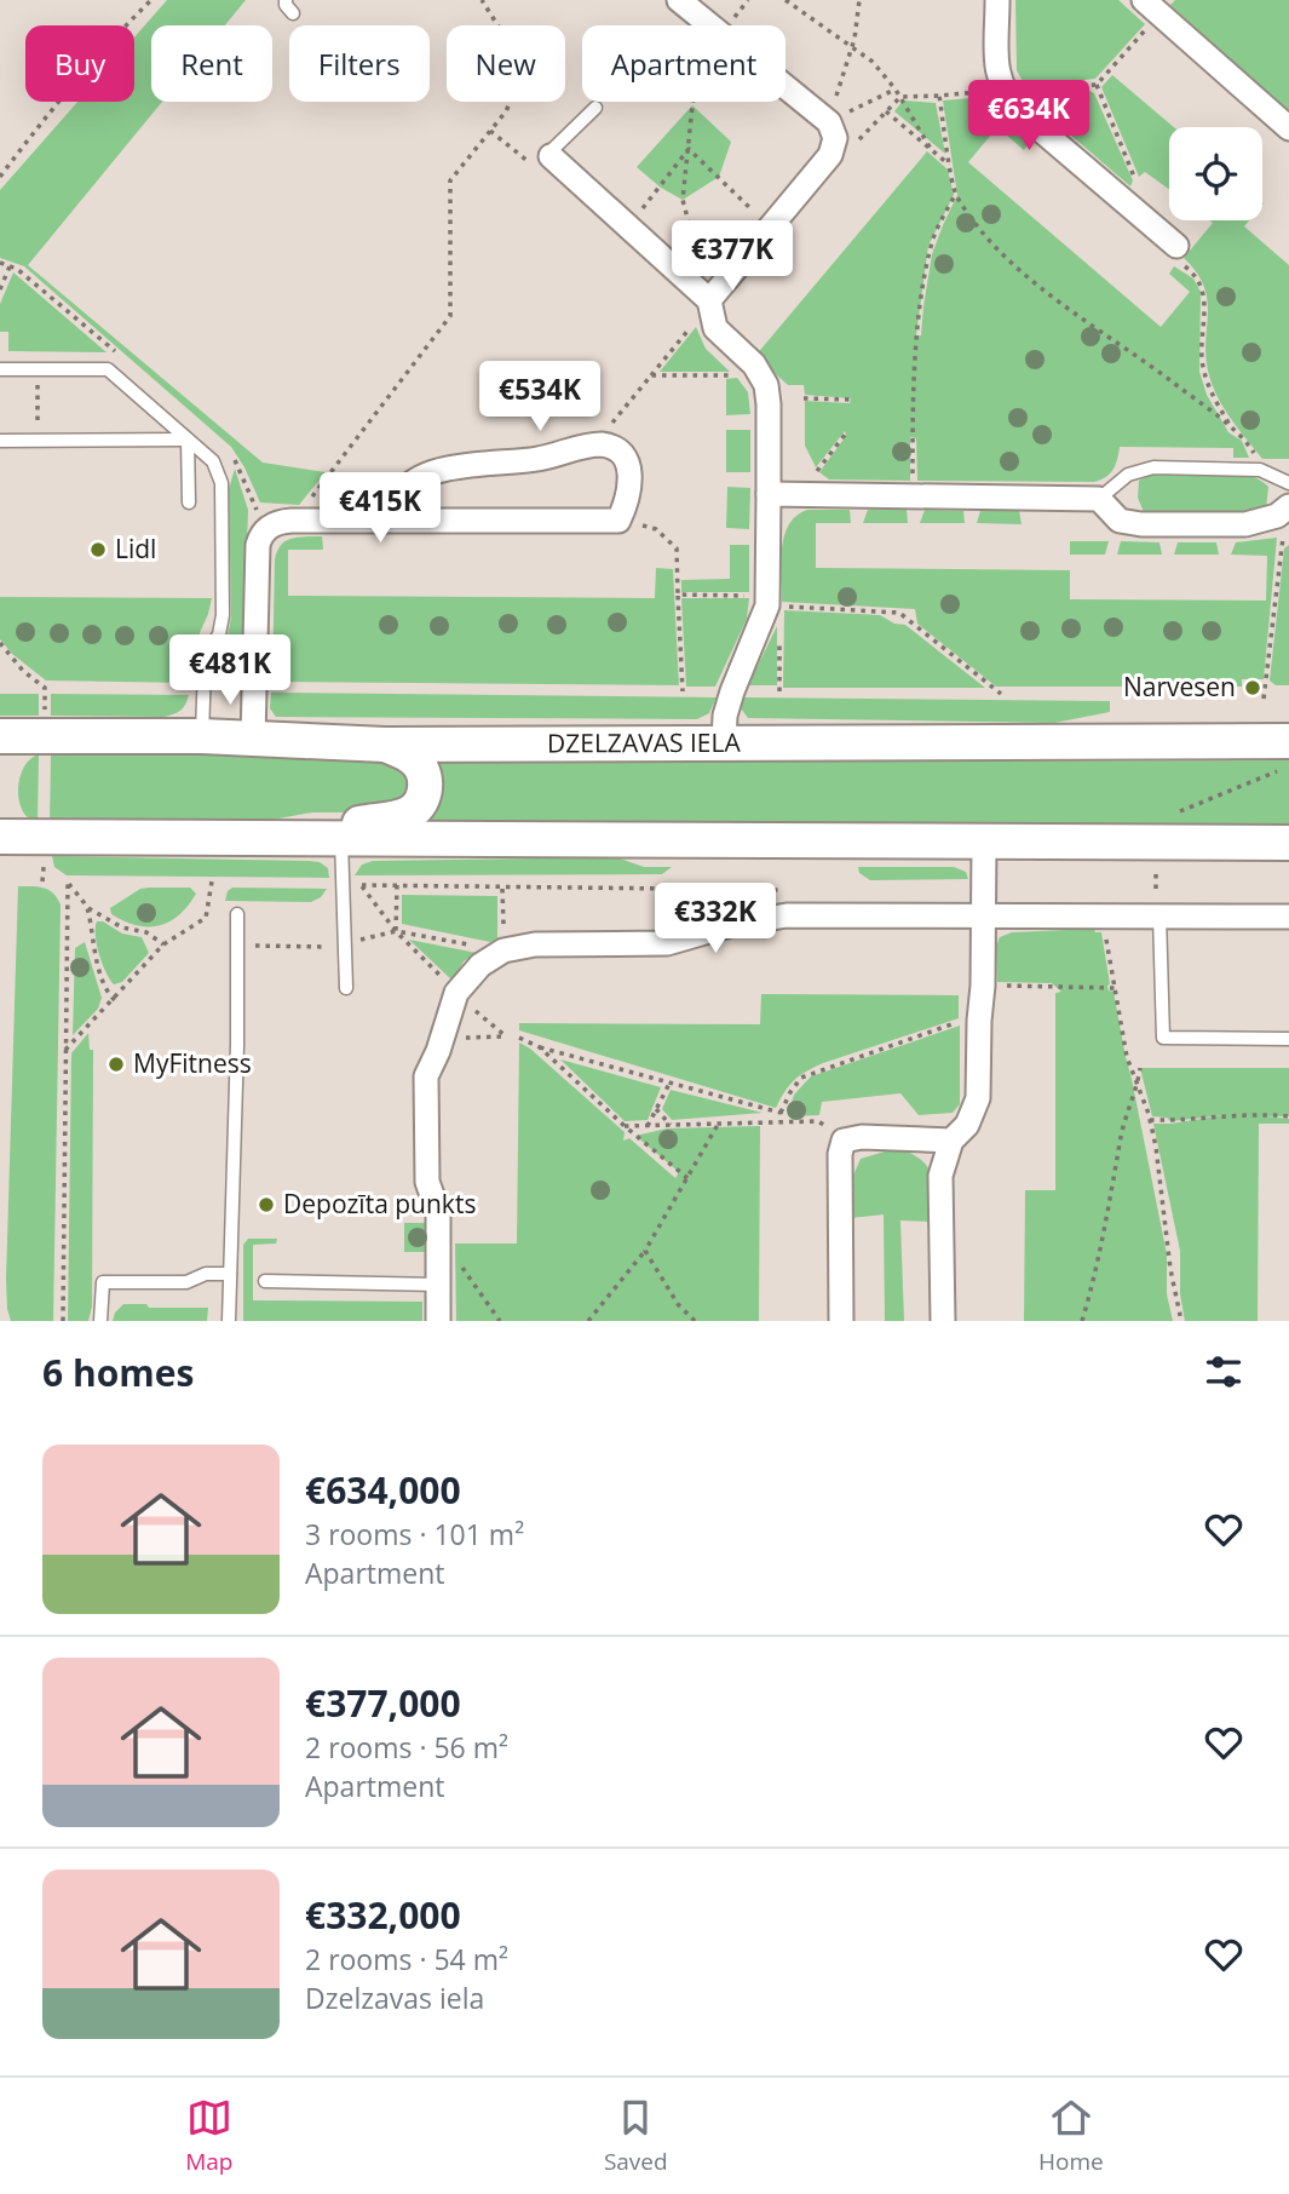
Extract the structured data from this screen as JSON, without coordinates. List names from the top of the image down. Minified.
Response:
{"streets":{"main road":["DZELZAVAS IELA"]},"places":["Lidl","Narvesen","MyFitness","Depozīta punkts"],"page":{"chip":["Buy","Rent","Filters","New","Apartment"],"price":["€634K","€377K","€534K","€415K","€481K","€332K"],"heading":"6 homes","list":[{"name":"€634,000","note":"3 rooms · 101 m² · Apartment"},{"name":"€377,000","note":"2 rooms · 56 m² · Apartment"},{"name":"€332,000","note":"2 rooms · 54 m² · Dzelzavas iela"}],"tabs":["Map","Saved","Home"]}}
